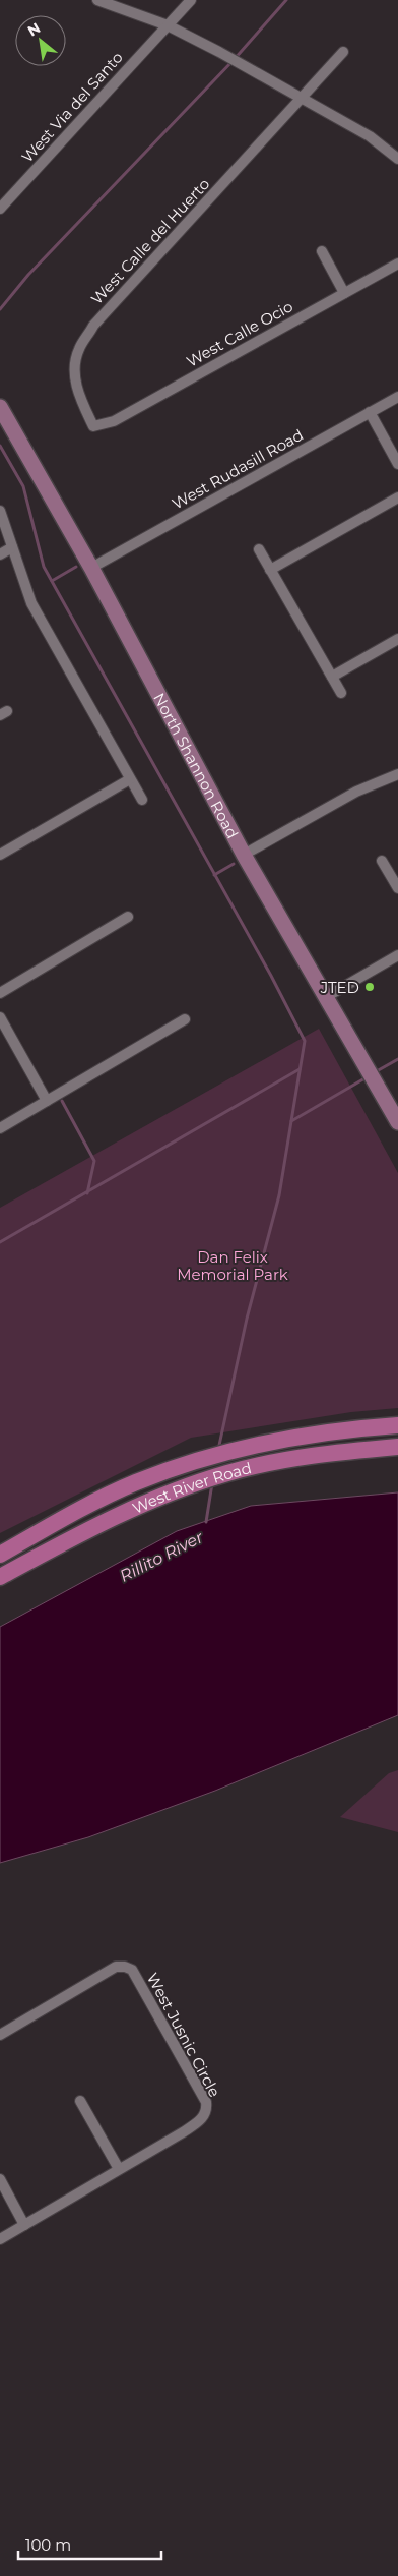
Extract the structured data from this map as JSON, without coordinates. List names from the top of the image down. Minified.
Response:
{"streets":{"main road":["West River Road"],"street":["West Via del Santo","West Calle del Huerto","West Calle Ocio","West Rudasill Road","North Shannon Road","West Jusnic Circle"]},"crossings":[["West Calle del Huerto","West Calle Ocio"],["West Rudasill Road","North Shannon Road"]],"water":["Rillito River"],"parks":["Dan Felix Memorial Park"],"places":["JTED"],"scale_bar":"100 m","north":"top left"}
